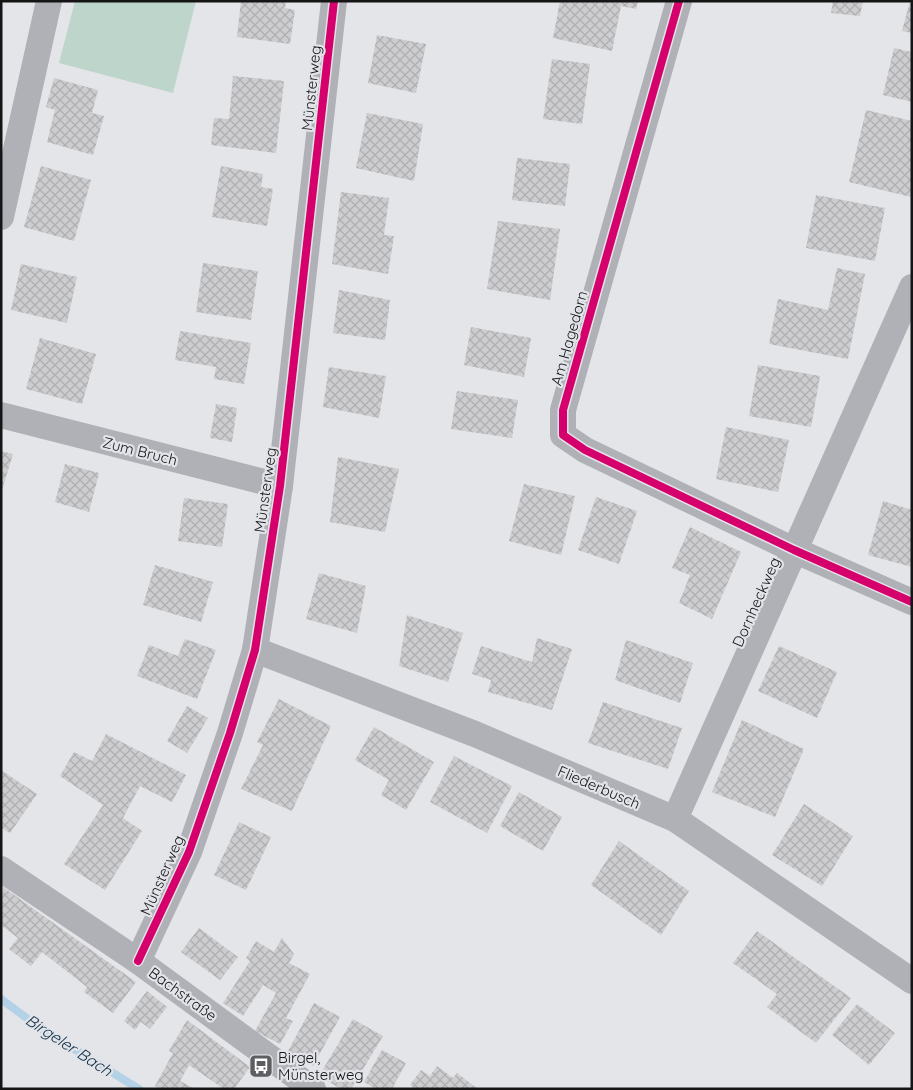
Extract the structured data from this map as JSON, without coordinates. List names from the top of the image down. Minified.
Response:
{"streets":{"street":["Münsterweg","Am Hagedorn","Zum Bruch","Dornheckweg","Fliederbusch","Bachstraße"]},"crossings":[["Münsterweg","Zum Bruch"],["Münsterweg","Fliederbusch"],["Münsterweg","Bachstraße"],["Am Hagedorn","Dornheckweg"],["Dornheckweg","Fliederbusch"]],"water":["Birgeler Bach"],"places":{"bus stop":["Birgel, Münsterweg"]}}
